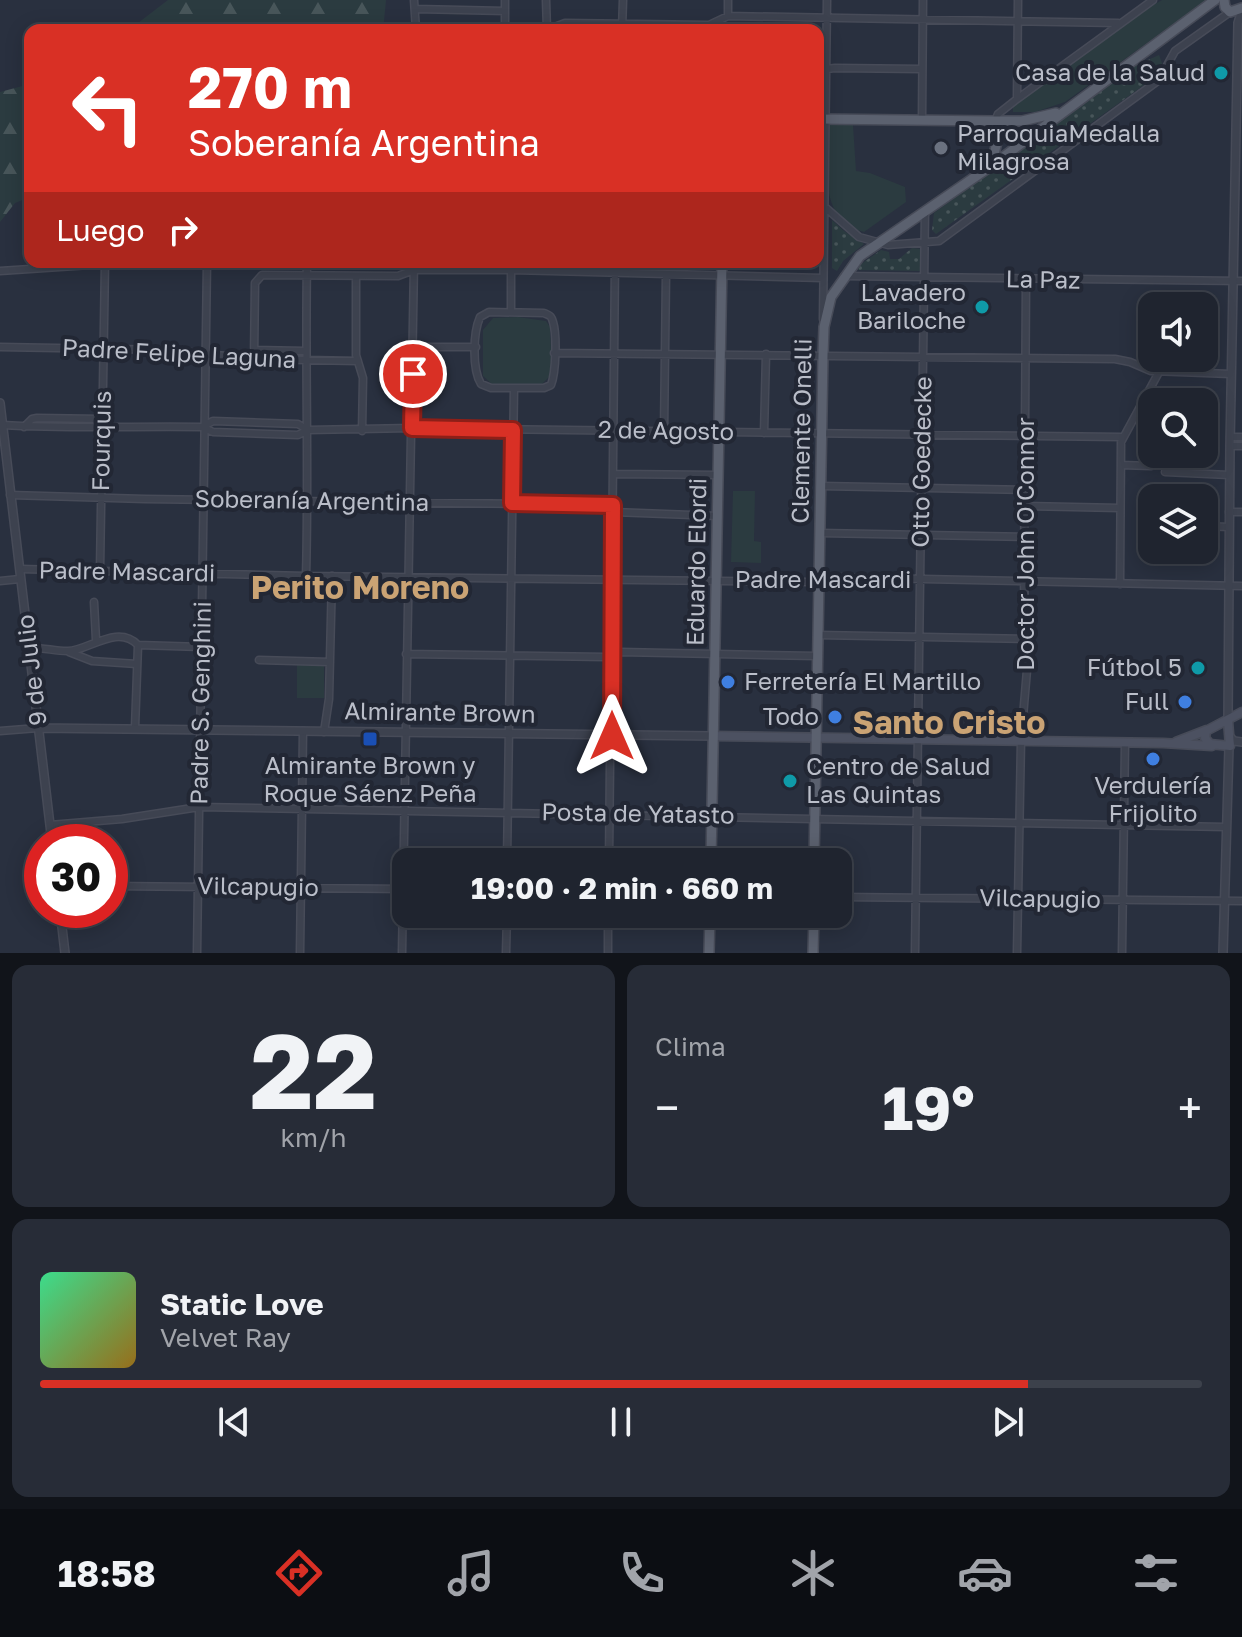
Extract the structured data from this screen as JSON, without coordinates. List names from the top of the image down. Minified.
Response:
{"streets":{"main road":["Clemente Onelli","Eduardo Elordi","Almirante Brown"],"street":["La Paz","Padre Felipe Laguna","2 de Agosto","Fourquis","Otto Goedecke","Soberanía Argentina","Doctor John O'Connor","Padre Mascardi","9 de Julio","Padre S. Genghini","Posta de Yatasto","Vilcapugio"]},"crossings":[["La Paz","Otto Goedecke"],["La Paz","Doctor John O'Connor"],["Padre Felipe Laguna","Fourquis"],["Padre Felipe Laguna","Padre S. Genghini"],["2 de Agosto","Clemente Onelli"],["2 de Agosto","Fourquis"],["2 de Agosto","Otto Goedecke"],["2 de Agosto","Doctor John O'Connor"],["2 de Agosto","Eduardo Elordi"],["2 de Agosto","9 de Julio"],["2 de Agosto","Padre S. Genghini"],["Clemente Onelli","Padre Mascardi"],["Clemente Onelli","Almirante Brown"],["Clemente Onelli","Posta de Yatasto"],["Fourquis","Soberanía Argentina"],["Fourquis","Padre Mascardi"],["Otto Goedecke","Padre Mascardi"],["Otto Goedecke","Almirante Brown"],["Otto Goedecke","Posta de Yatasto"],["Otto Goedecke","Vilcapugio"],["Soberanía Argentina","Eduardo Elordi"],["Soberanía Argentina","9 de Julio"],["Soberanía Argentina","Padre S. Genghini"],["Doctor John O'Connor","Padre Mascardi"],["Doctor John O'Connor","Almirante Brown"],["Doctor John O'Connor","Posta de Yatasto"],["Doctor John O'Connor","Vilcapugio"],["Eduardo Elordi","Padre Mascardi"],["Eduardo Elordi","Almirante Brown"],["Eduardo Elordi","Posta de Yatasto"],["Padre Mascardi","9 de Julio"],["Padre Mascardi","Padre S. Genghini"],["9 de Julio","Almirante Brown"],["Padre S. Genghini","Almirante Brown"],["Padre S. Genghini","Posta de Yatasto"],["Padre S. Genghini","Vilcapugio"]],"districts":["Perito Moreno","Santo Cristo"],"places":{"other":["Casa de la Salud","ParroquiaMedalla Milagrosa","Lavadero Bariloche","Fútbol 5","Ferretería El Martillo","Full","Todo","Verdulería Frijolito","Centro de Salud Las Quintas"],"transit":["Almirante Brown y Roque Sáenz Peña"]},"page":{"turn":["270 m","Soberanía Argentina"],"then":"Luego","limit":"30","trip":"19:00 · 2 min · 660 m","tile":[["22","km/h"],"Clima"],"heat":["−","19°","+"],"song":["Static Love","Velvet Ray"],"tabs":"18:58"}}
